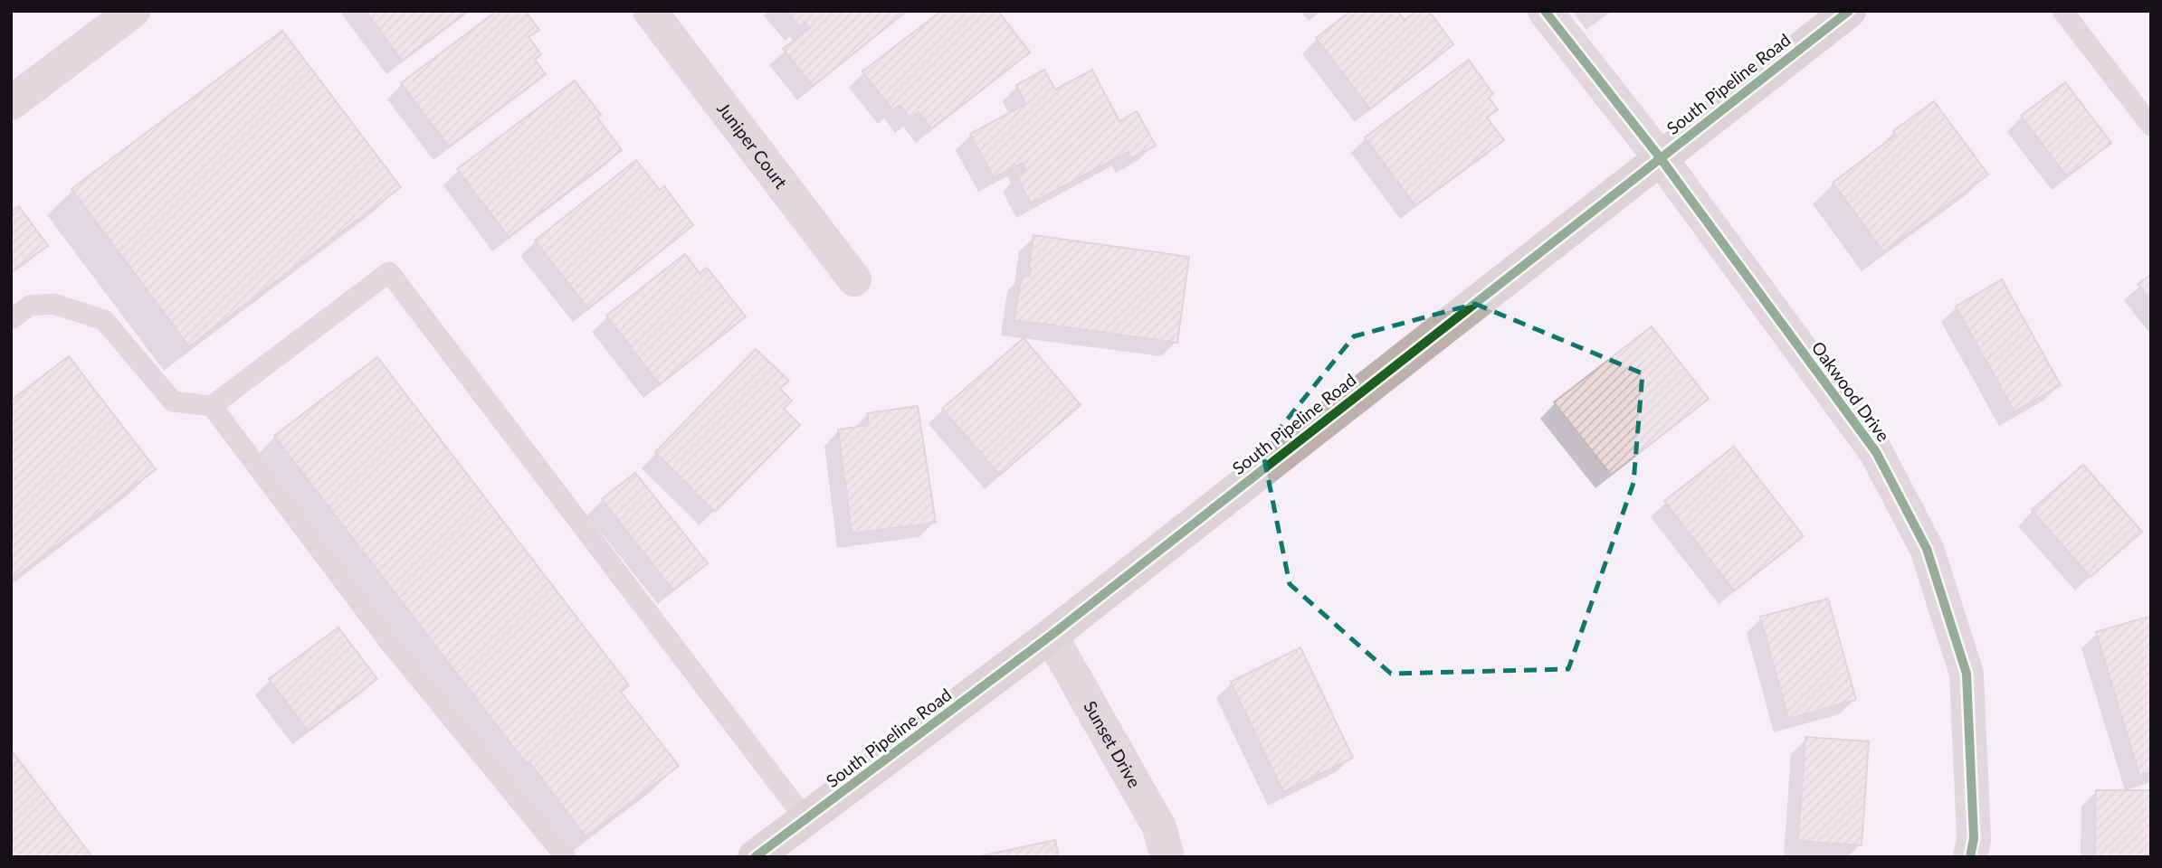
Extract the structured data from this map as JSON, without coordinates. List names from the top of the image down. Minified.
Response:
{"streets":{"street":["South Pipeline Road","Juniper Court","Oakwood Drive","Sunset Drive"]},"crossings":[["South Pipeline Road","Oakwood Drive"],["South Pipeline Road","Sunset Drive"]]}
